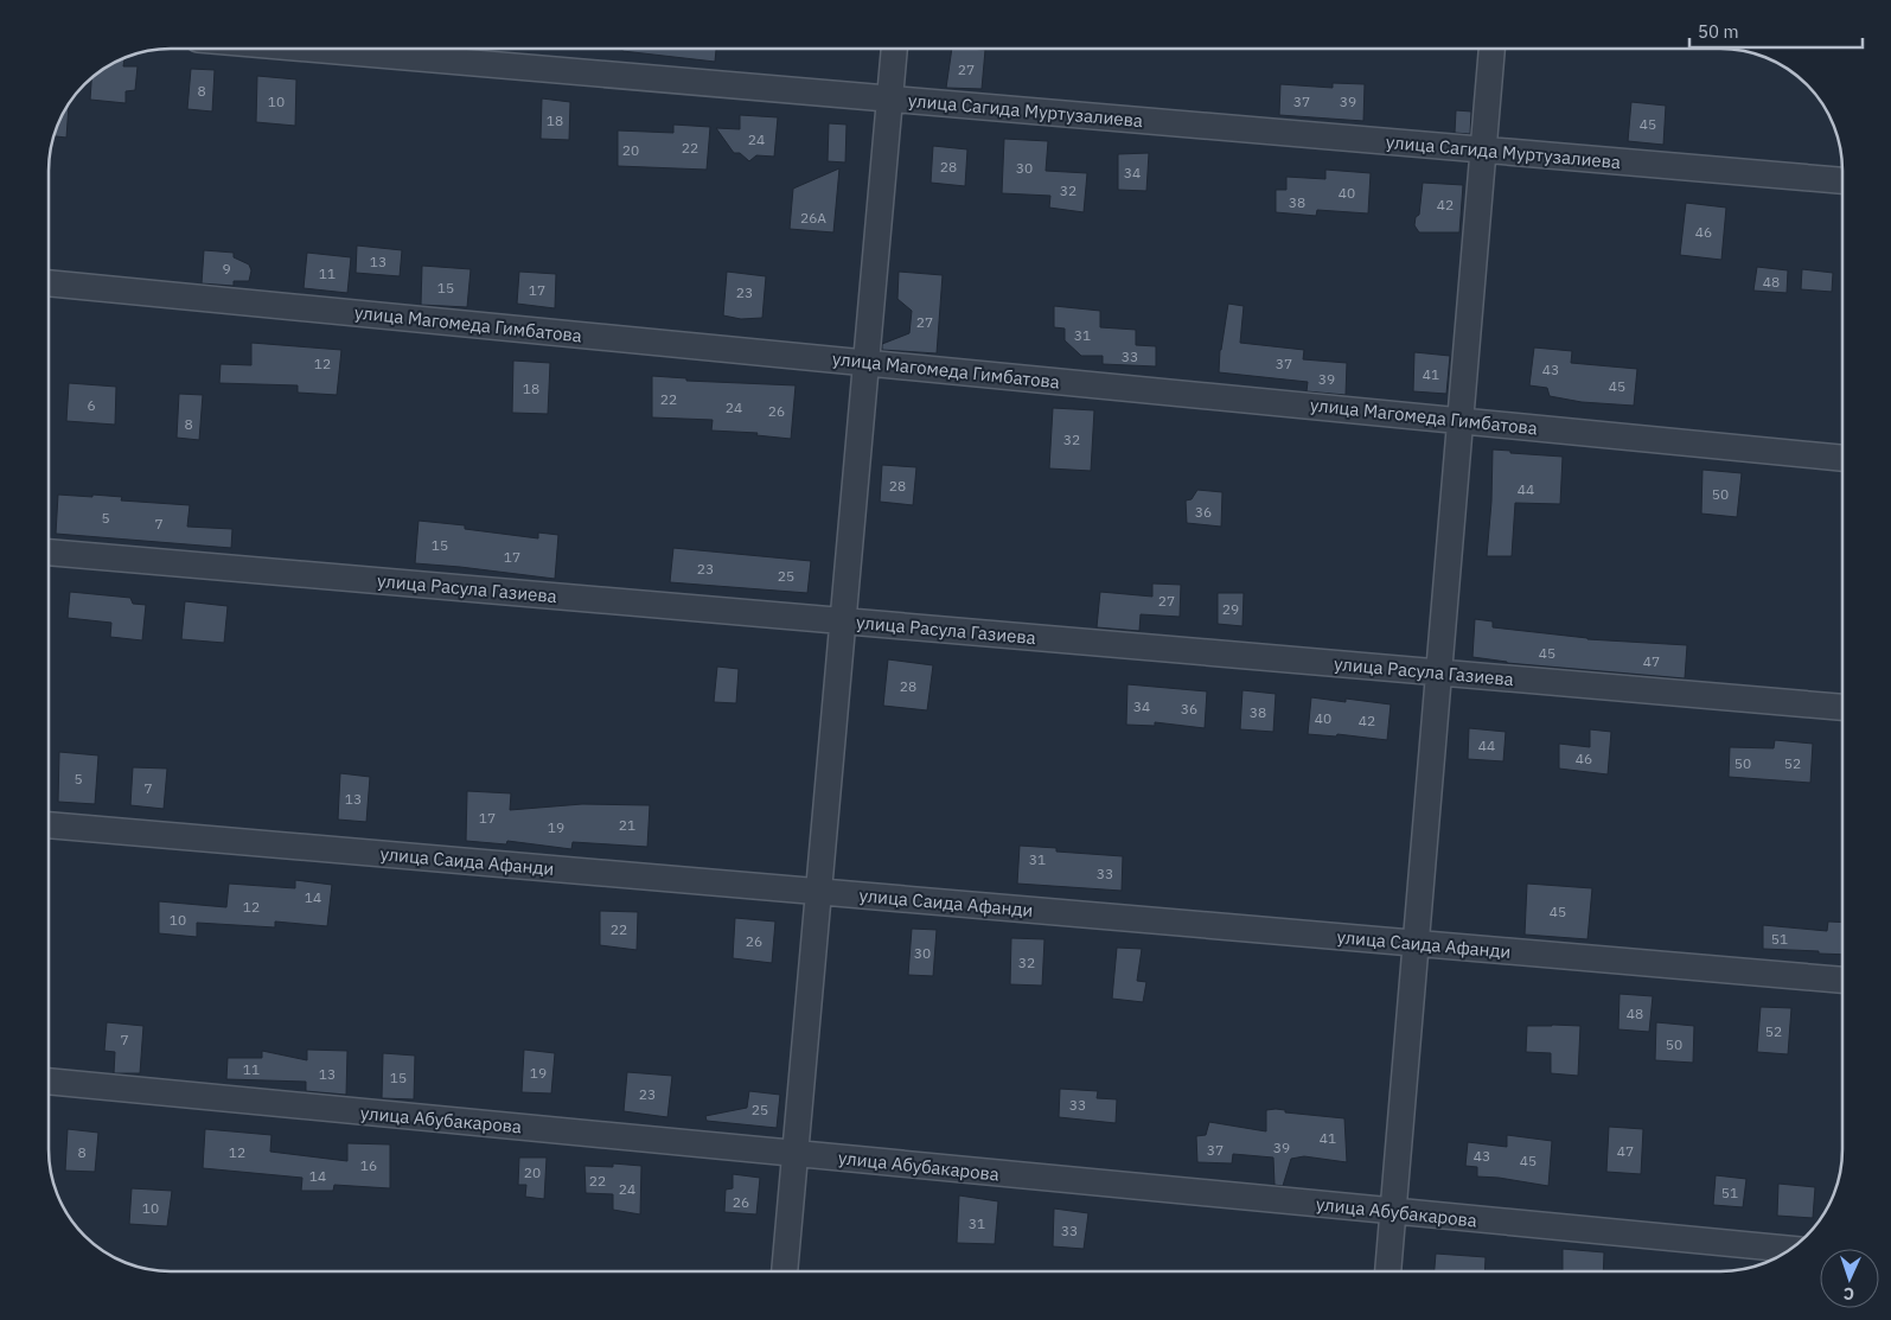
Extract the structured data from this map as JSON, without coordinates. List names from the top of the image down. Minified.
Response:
{"streets":{"street":["улица Сагида Муртузалиева","улица Магомеда Гимбатова","улица Расула Газиева","улица Саида Афанди","улица Абубакарова"]},"house_numbers":["27","8","10","37","39","18","45","24","22","20","28","30","34","32","40","38","42","26А","46","13","9","11","48","15","17","23","27","31","33","12","37","43","41","39","45","18","22","6","24","26","8","32","28","44","50","36","5","7","15","17","23","25","27","29","45","47","28","34","36","38","40","42","44","46","50","52","5","7","13","17","21","19","31","33","14","12","45","10","22","51","26","30","32","48","52","7","50","11","19","13","15","23","33","25","41","39","37","47","8","12","43","45","16","20","14","22","24","51","26","10","31","33"],"scale_bar":"50 m","north":"bottom"}
